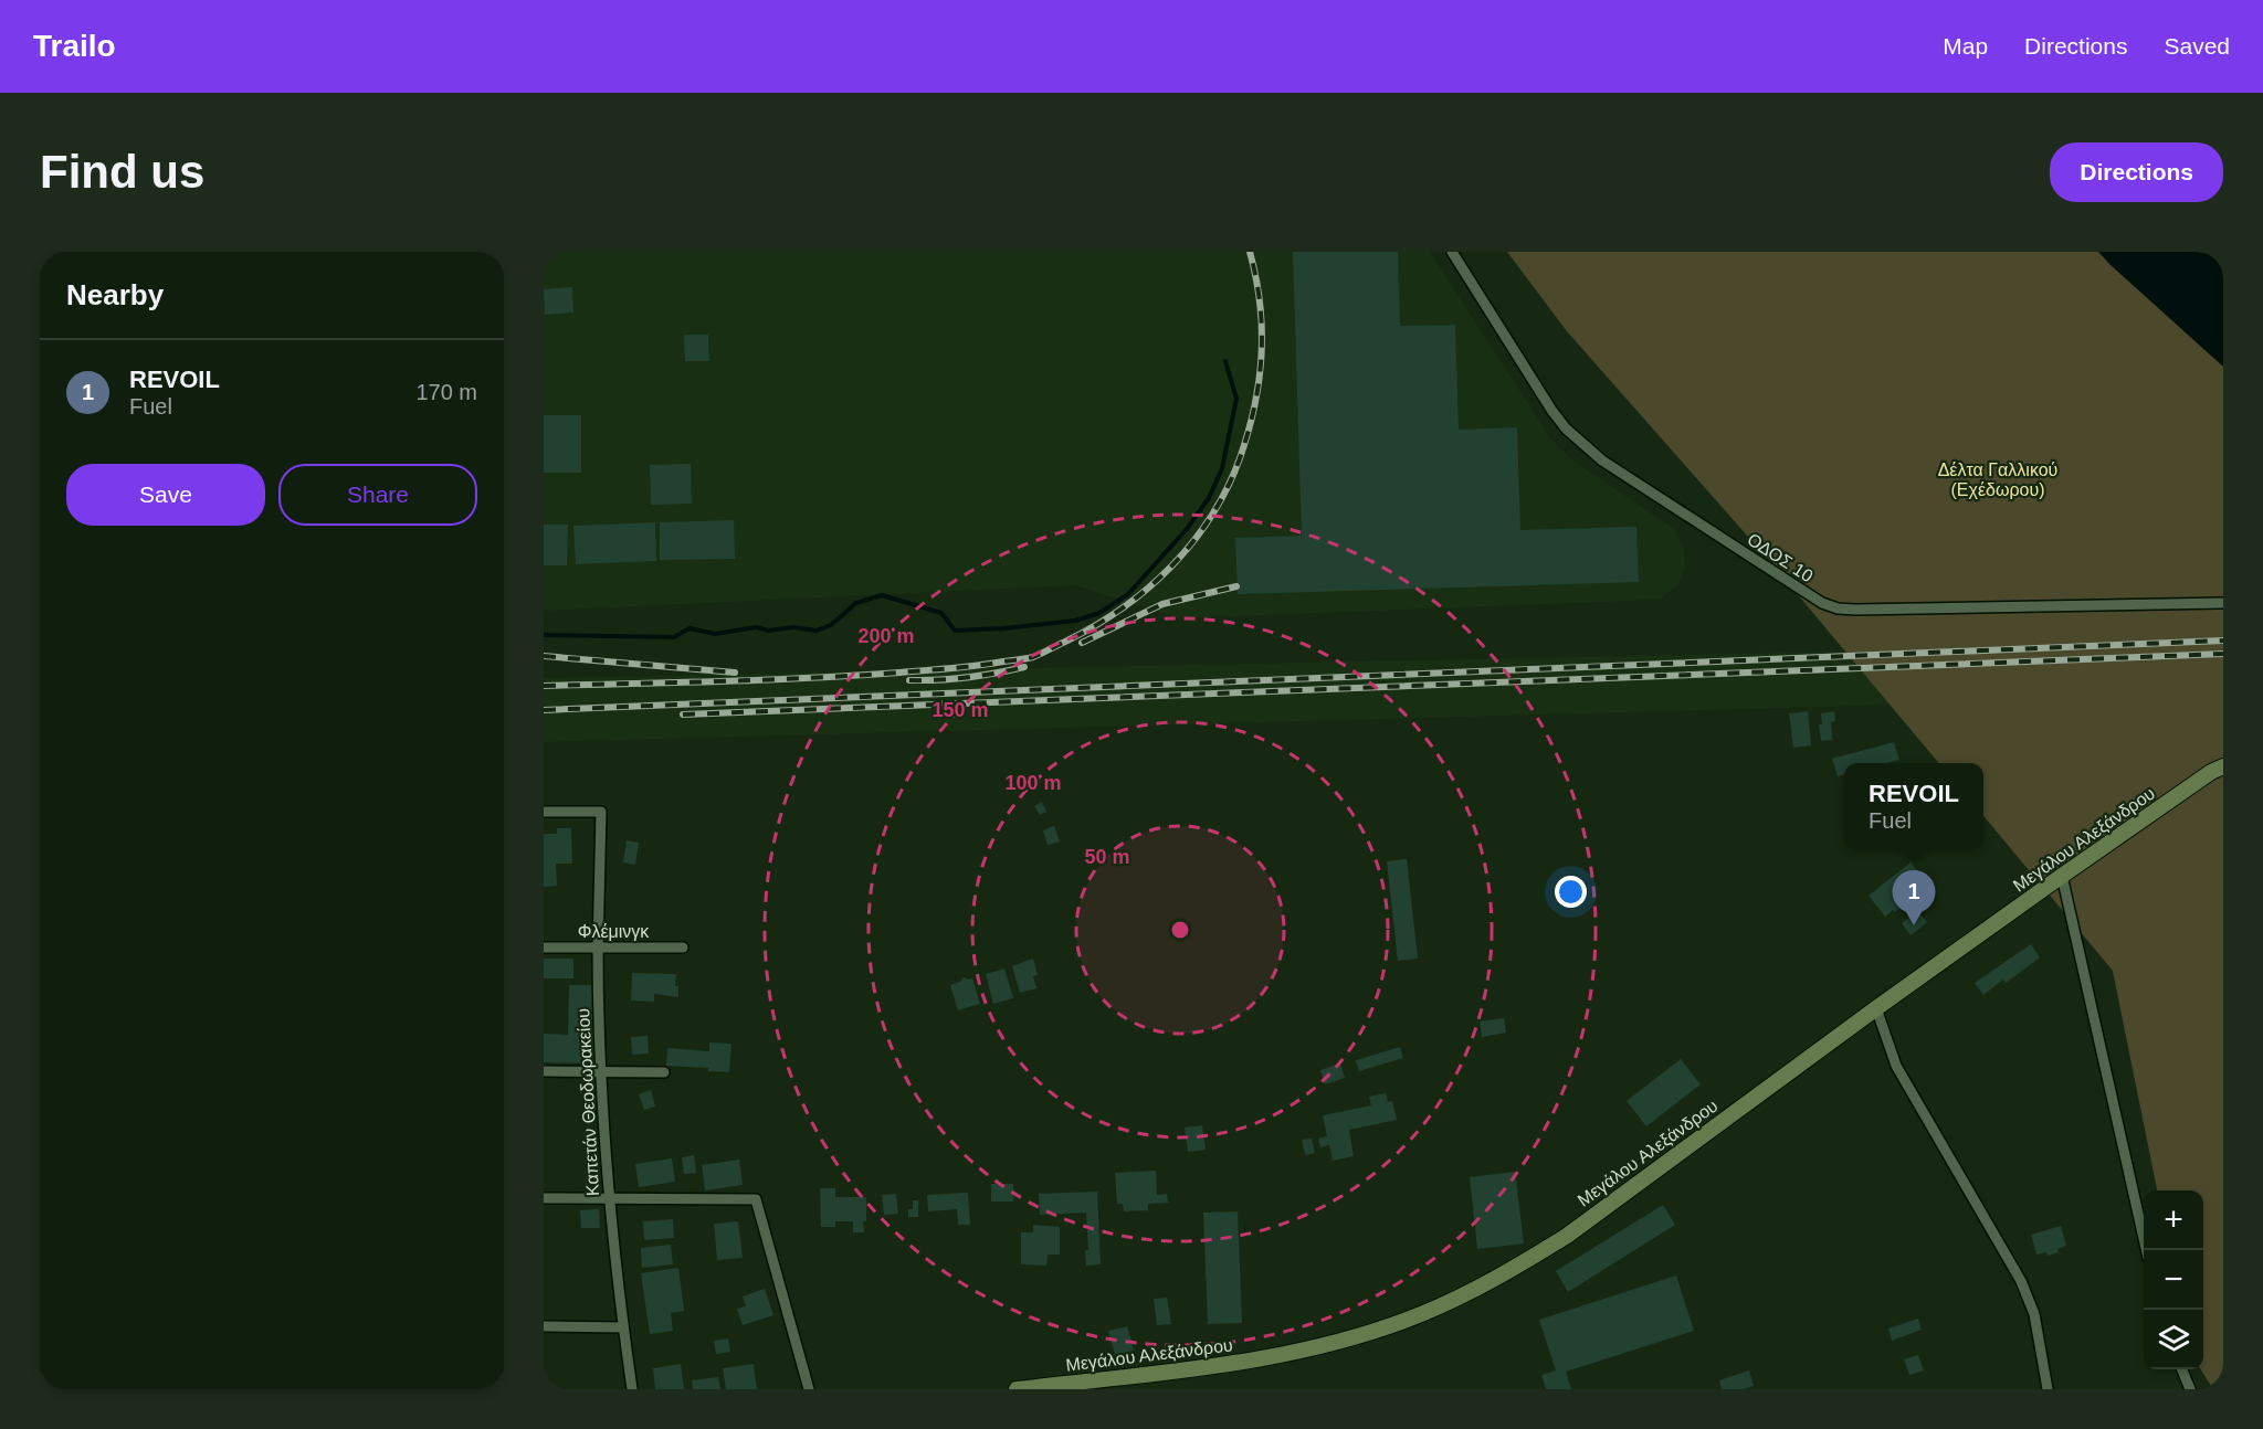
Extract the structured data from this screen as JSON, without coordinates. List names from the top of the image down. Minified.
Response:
{"streets":{"street":["ΟΔΟΣ 10","Μεγάλου Αλεξάνδρου","Φλέμινγκ","Καπετάν Θεοδωρακείου"]},"crossings":[["Φλέμινγκ","Καπετάν Θεοδωρακείου"]],"parks":["Δέλτα Γαλλικού (Εχέδωρου)"],"page":{"header":"Trailo","nav":["Map","Directions","Saved"],"buttons":["Directions",["Save","Share"]],"title":"Find us","heading":"Nearby","list":[{"mark":"1","name":"REVOIL","note":"Fuel","value":"170 m"}],"popup":["REVOIL","Fuel"],"pins":"1","map_buttons":["+","−"]},"rings":["200 m","150 m","100 m","50 m"]}
